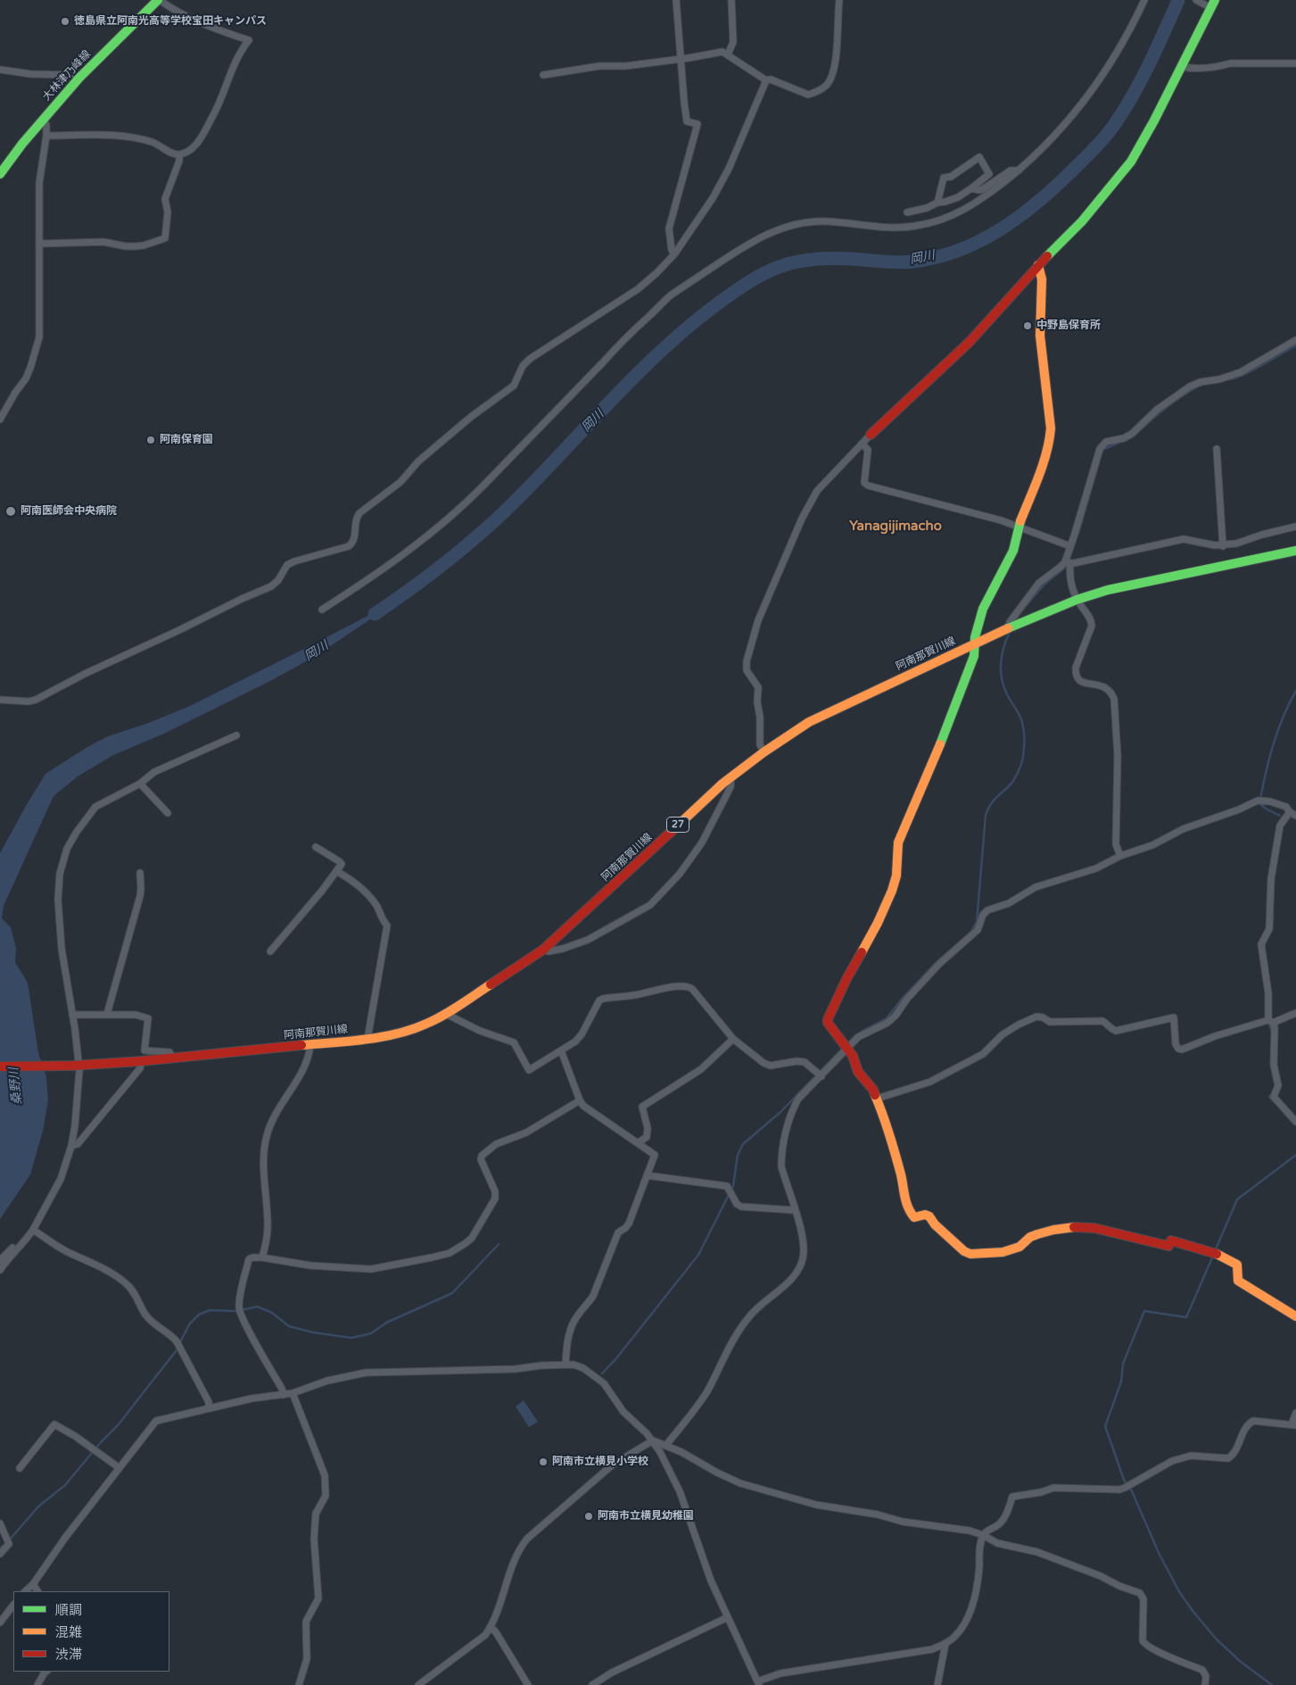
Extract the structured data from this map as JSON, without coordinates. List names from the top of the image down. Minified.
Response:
{"streets":{"street":["大林津乃峰線","阿南那賀川線","27"]},"districts":["Yanagijimacho"],"water":["岡川","桑野川"],"places":["徳島県立阿南光高等学校宝田キャンパス","中野島保育所","阿南保育園","阿南医師会中央病院","阿南市立横見小学校","阿南市立横見幼稚園"],"legend":["順調","混雑","渋滞"]}
